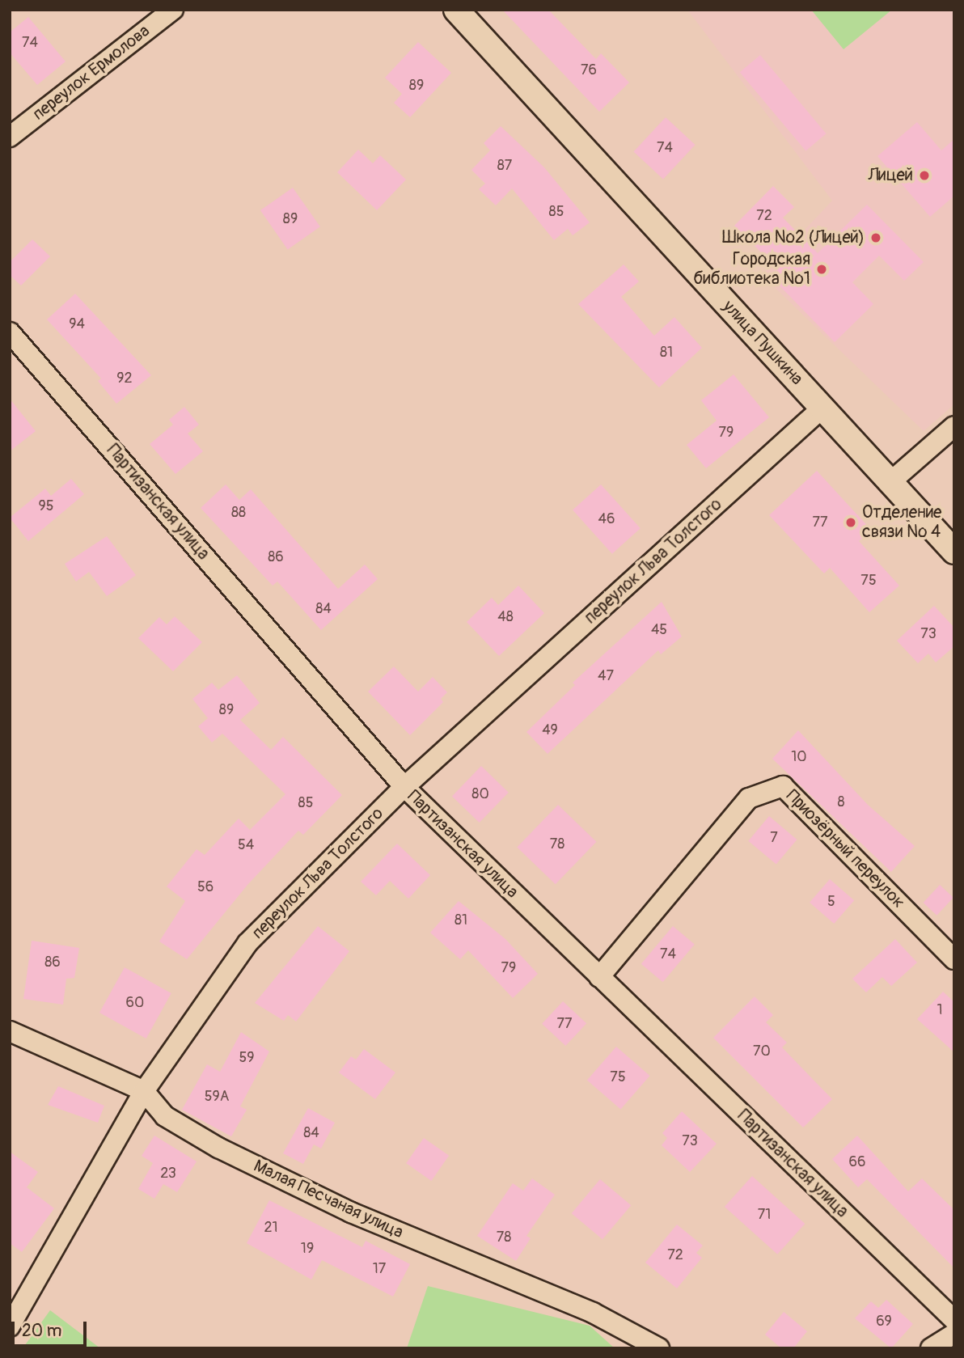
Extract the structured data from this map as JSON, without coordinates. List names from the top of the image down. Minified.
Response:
{"streets":{"street":["переулок Ермолова","улица Пушкина","Партизанская улица","переулок Льва Толстого","Приозёрный переулок","Малая Песчаная улица"]},"crossings":[["улица Пушкина","переулок Льва Толстого"],["Партизанская улица","переулок Льва Толстого"],["Партизанская улица","Приозёрный переулок"],["переулок Льва Толстого","Малая Песчаная улица"]],"places":["Лицей","Школа №2 (Лицей)","Городская библиотека №1","Отделение связи № 4"],"house_numbers":["74","76","89","74","87","85","72","89","94","81","92","79","95","88","46","77","86","75","84","48","45","73","47","89","49","10","80","8","85","7","78","54","56","5","81","74","86","79","60","1","77","70","59","75","59А","84","73","66","23","71","21","78","19","72","17","69"],"scale_bar":"20 m"}
